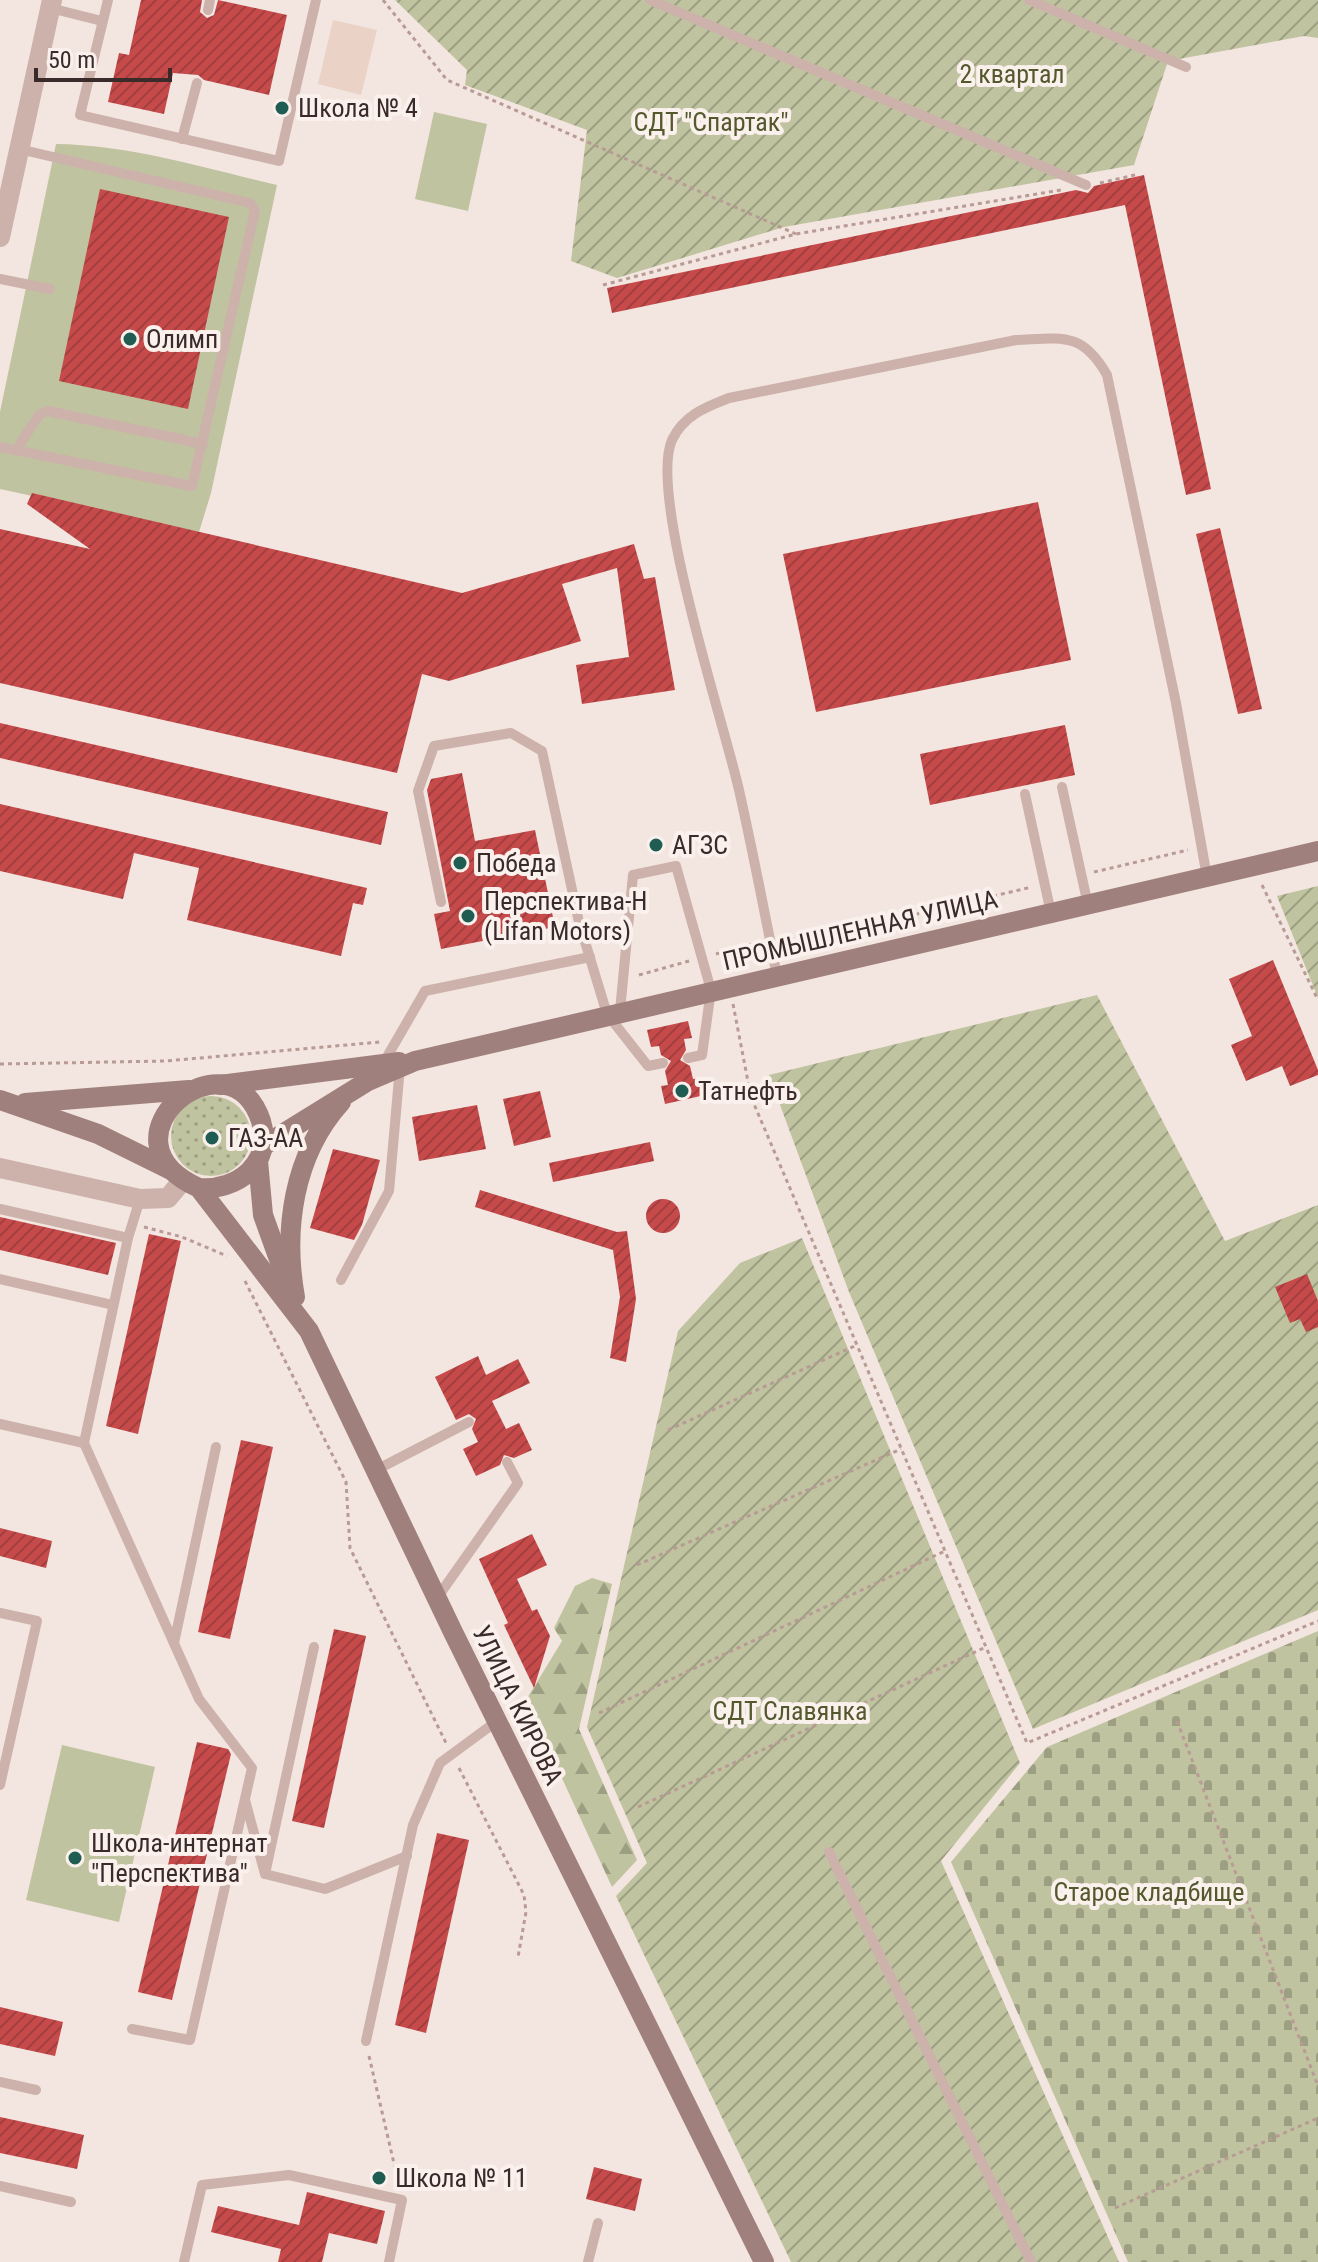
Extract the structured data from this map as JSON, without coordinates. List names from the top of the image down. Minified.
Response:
{"streets":{"main road":["ПРОМЫШЛЕННАЯ УЛИЦА","УЛИЦА КИРОВА"]},"parks":["2 квартал","СДТ \"Спартак\"","СДТ Славянка","Старое кладбище"],"places":["Школа № 4","Олимп","АГЗС","Победа","Перспектива-Н (Lifan Motors)","Татнефть","ГАЗ-АА","Школа-интернат \"Перспектива\"","Школа № 11"],"scale_bar":"50 m"}
